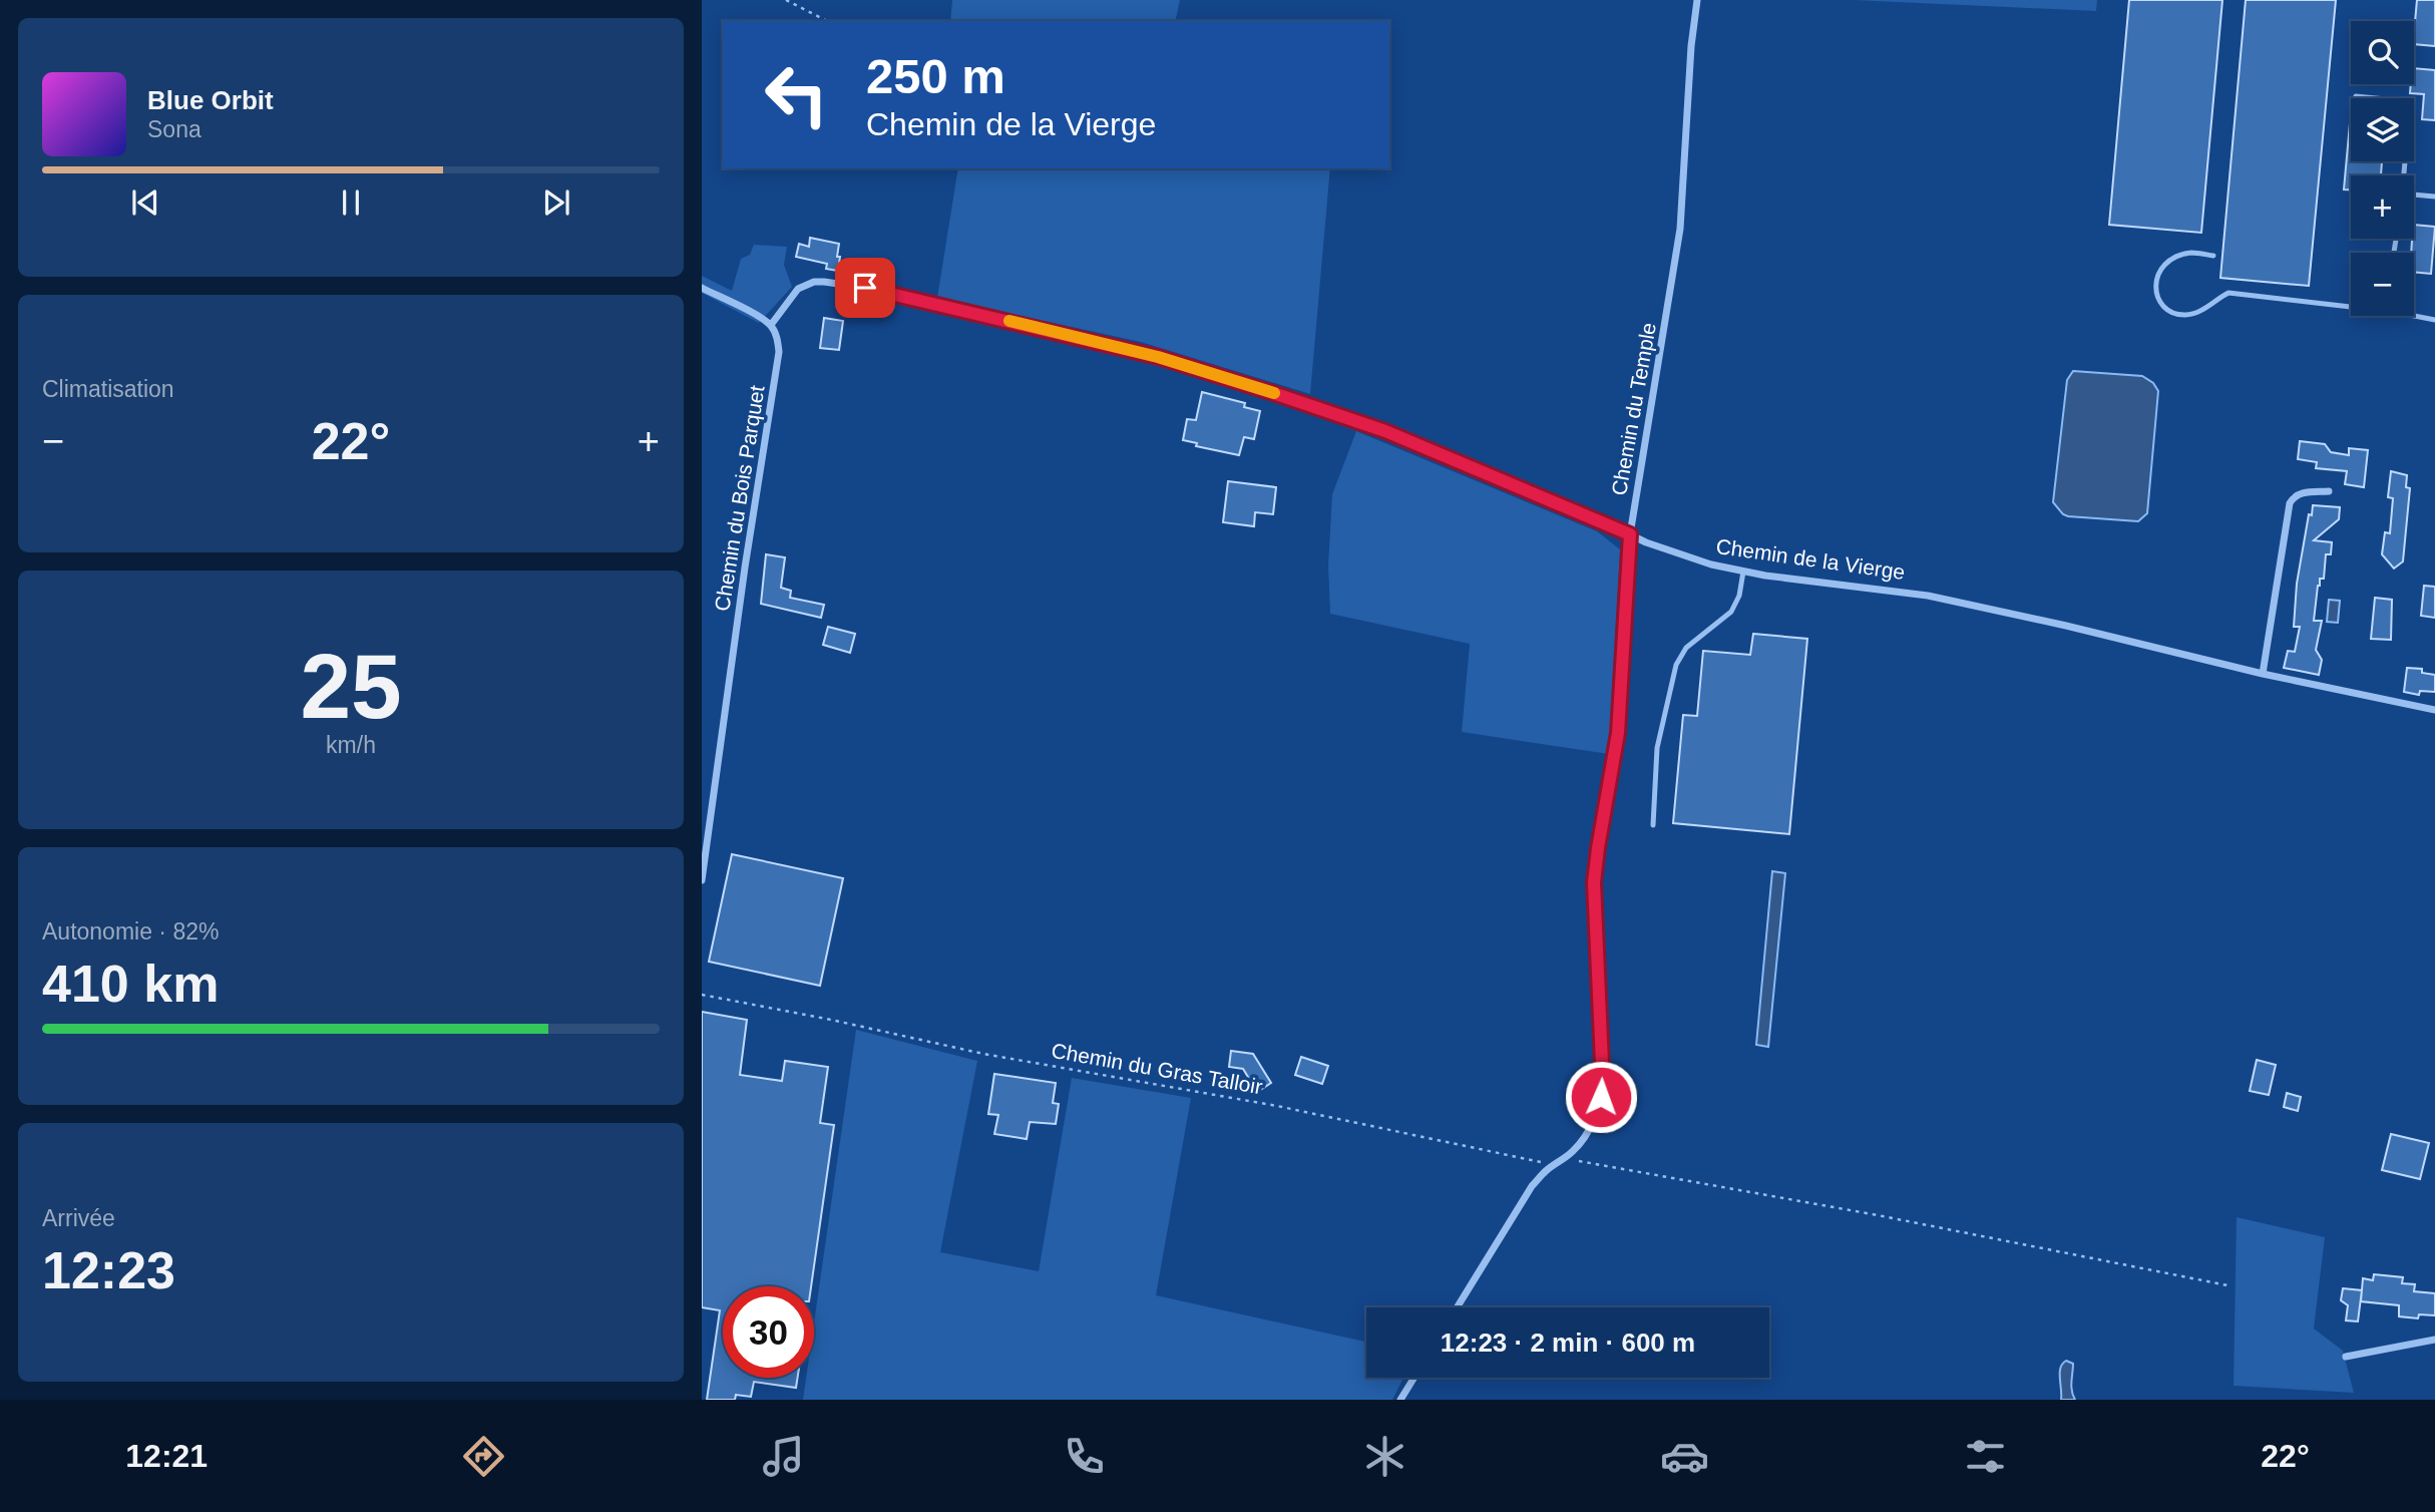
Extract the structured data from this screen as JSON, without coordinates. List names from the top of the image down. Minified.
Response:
{"streets":{"street":["Chemin du Temple","Chemin du Bois Parquet","Chemin de la Vierge"],"path":["Chemin du Gras Talloir"]},"crossings":[["Chemin du Temple","Chemin de la Vierge"],["Chemin du Temple","Chemin du Gras Talloir"],["Chemin du Bois Parquet","Chemin de la Vierge"]],"page":{"map_buttons":["+","−"],"turn":["250 m","Chemin de la Vierge"],"song":["Blue Orbit","Sona"],"tile":["Climatisation",["25","km/h"],["Autonomie · 82%","410 km"],["Arrivée","12:23"]],"heat":["−","22°","+"],"limit":"30","trip":"12:23 · 2 min · 600 m","tabs":["12:21","22°"]}}
